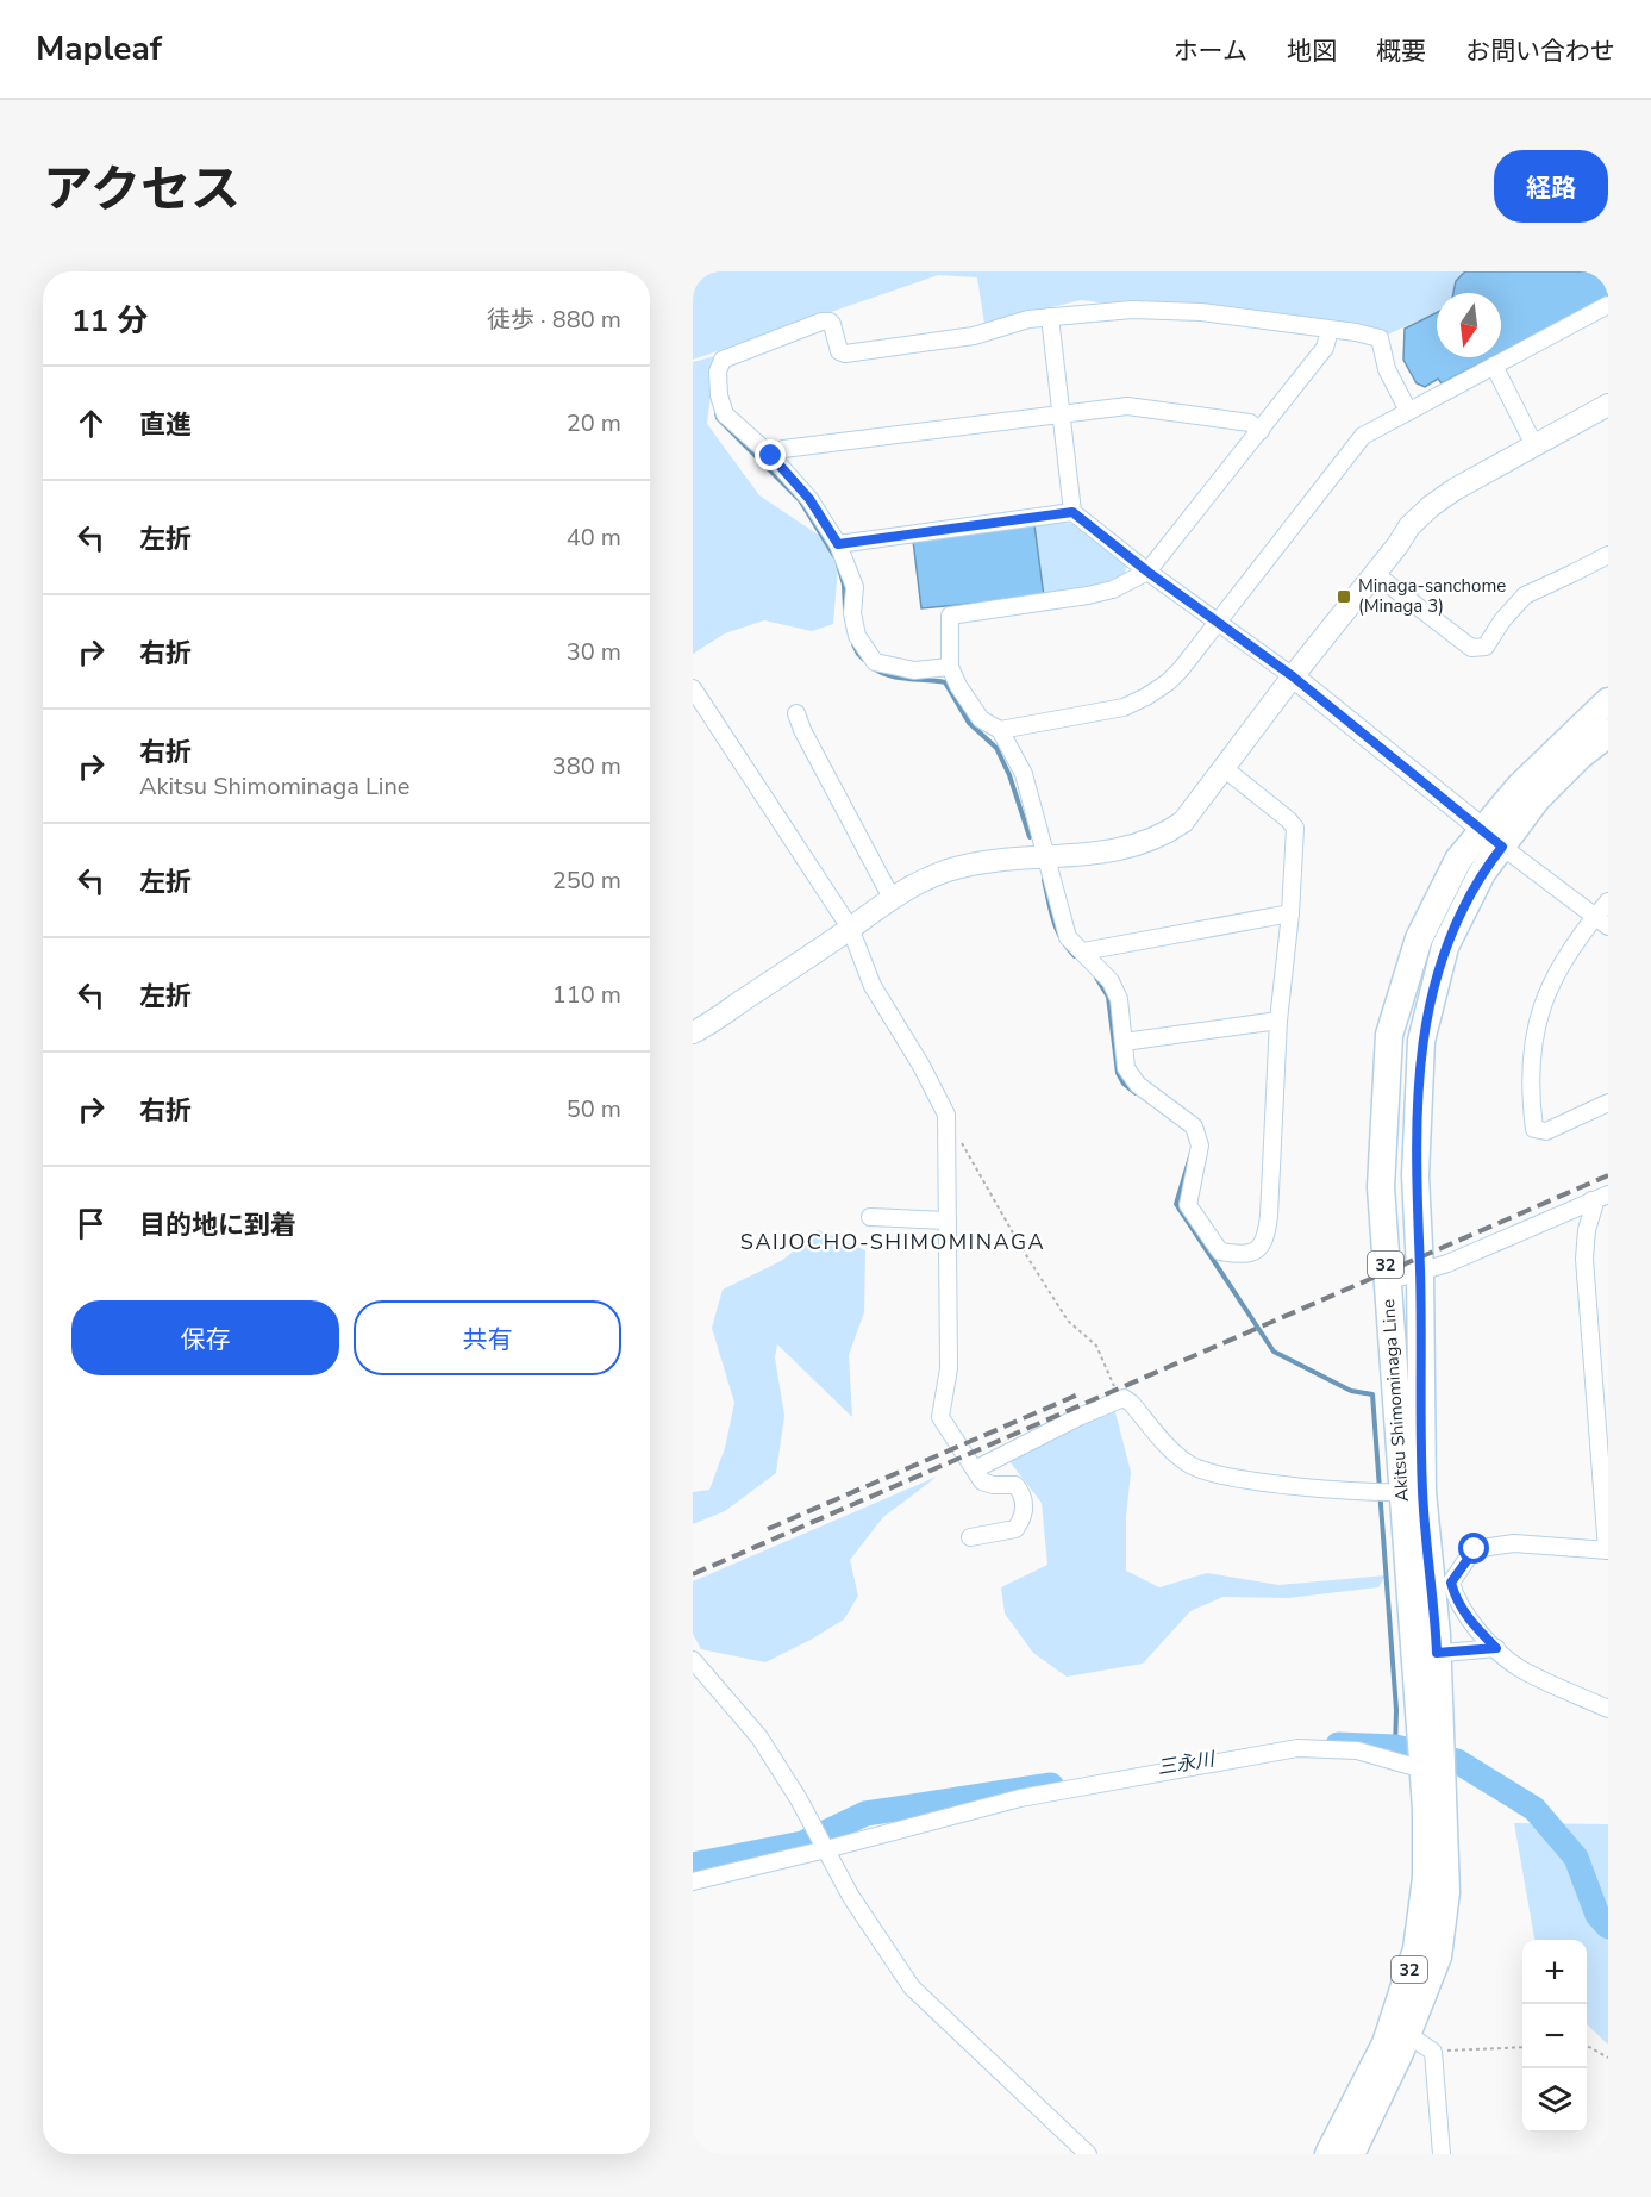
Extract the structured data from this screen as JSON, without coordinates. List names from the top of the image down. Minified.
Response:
{"streets":{"main road":["32","Akitsu Shimominaga Line"]},"districts":["SAIJOCHO-SHIMOMINAGA"],"water":["三永川"],"places":{"transit":["Minaga-sanchome (Minaga 3)"]},"north":"bottom","page":{"header":"Mapleaf","nav":["ホーム","地図","概要","お問い合わせ"],"title":"アクセス","buttons":["経路",["保存","共有"]],"heading":["11 分","徒歩 · 880 m"],"list":[["直進","20 m"],["左折","40 m"],["右折","30 m"],["右折","Akitsu Shimominaga Line","380 m"],["左折","250 m"],["左折","110 m"],["右折","50 m"],"目的地に到着"],"map_buttons":["+","−"]}}
